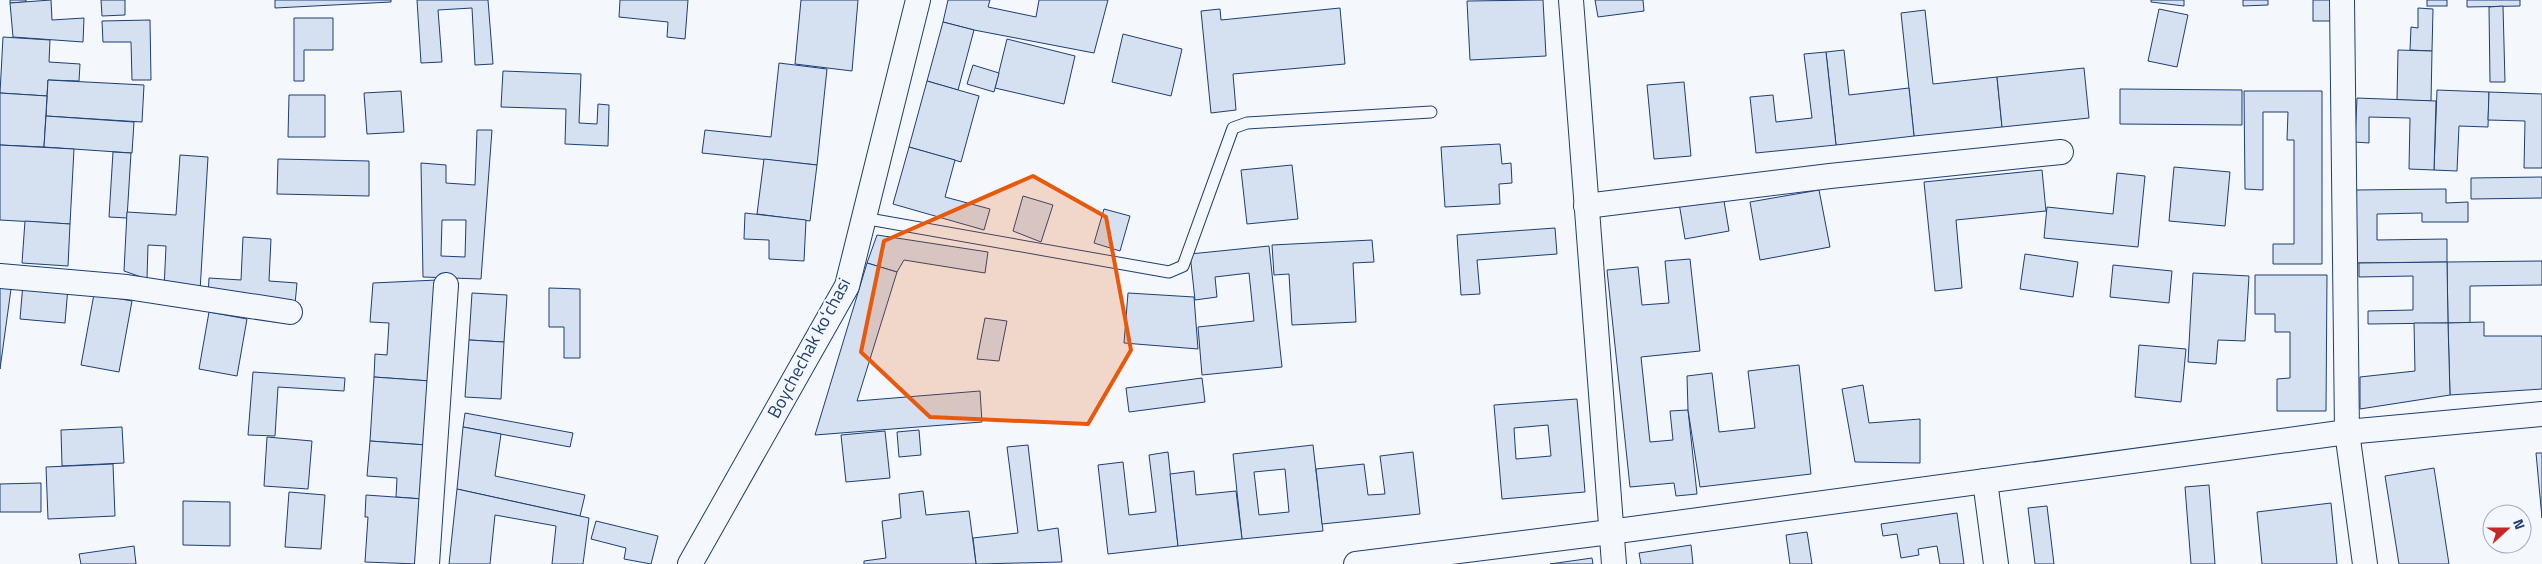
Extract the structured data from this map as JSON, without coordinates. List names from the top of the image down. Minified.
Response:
{"streets":{"street":["Boychechak koʻchasi"]},"north":"right"}
